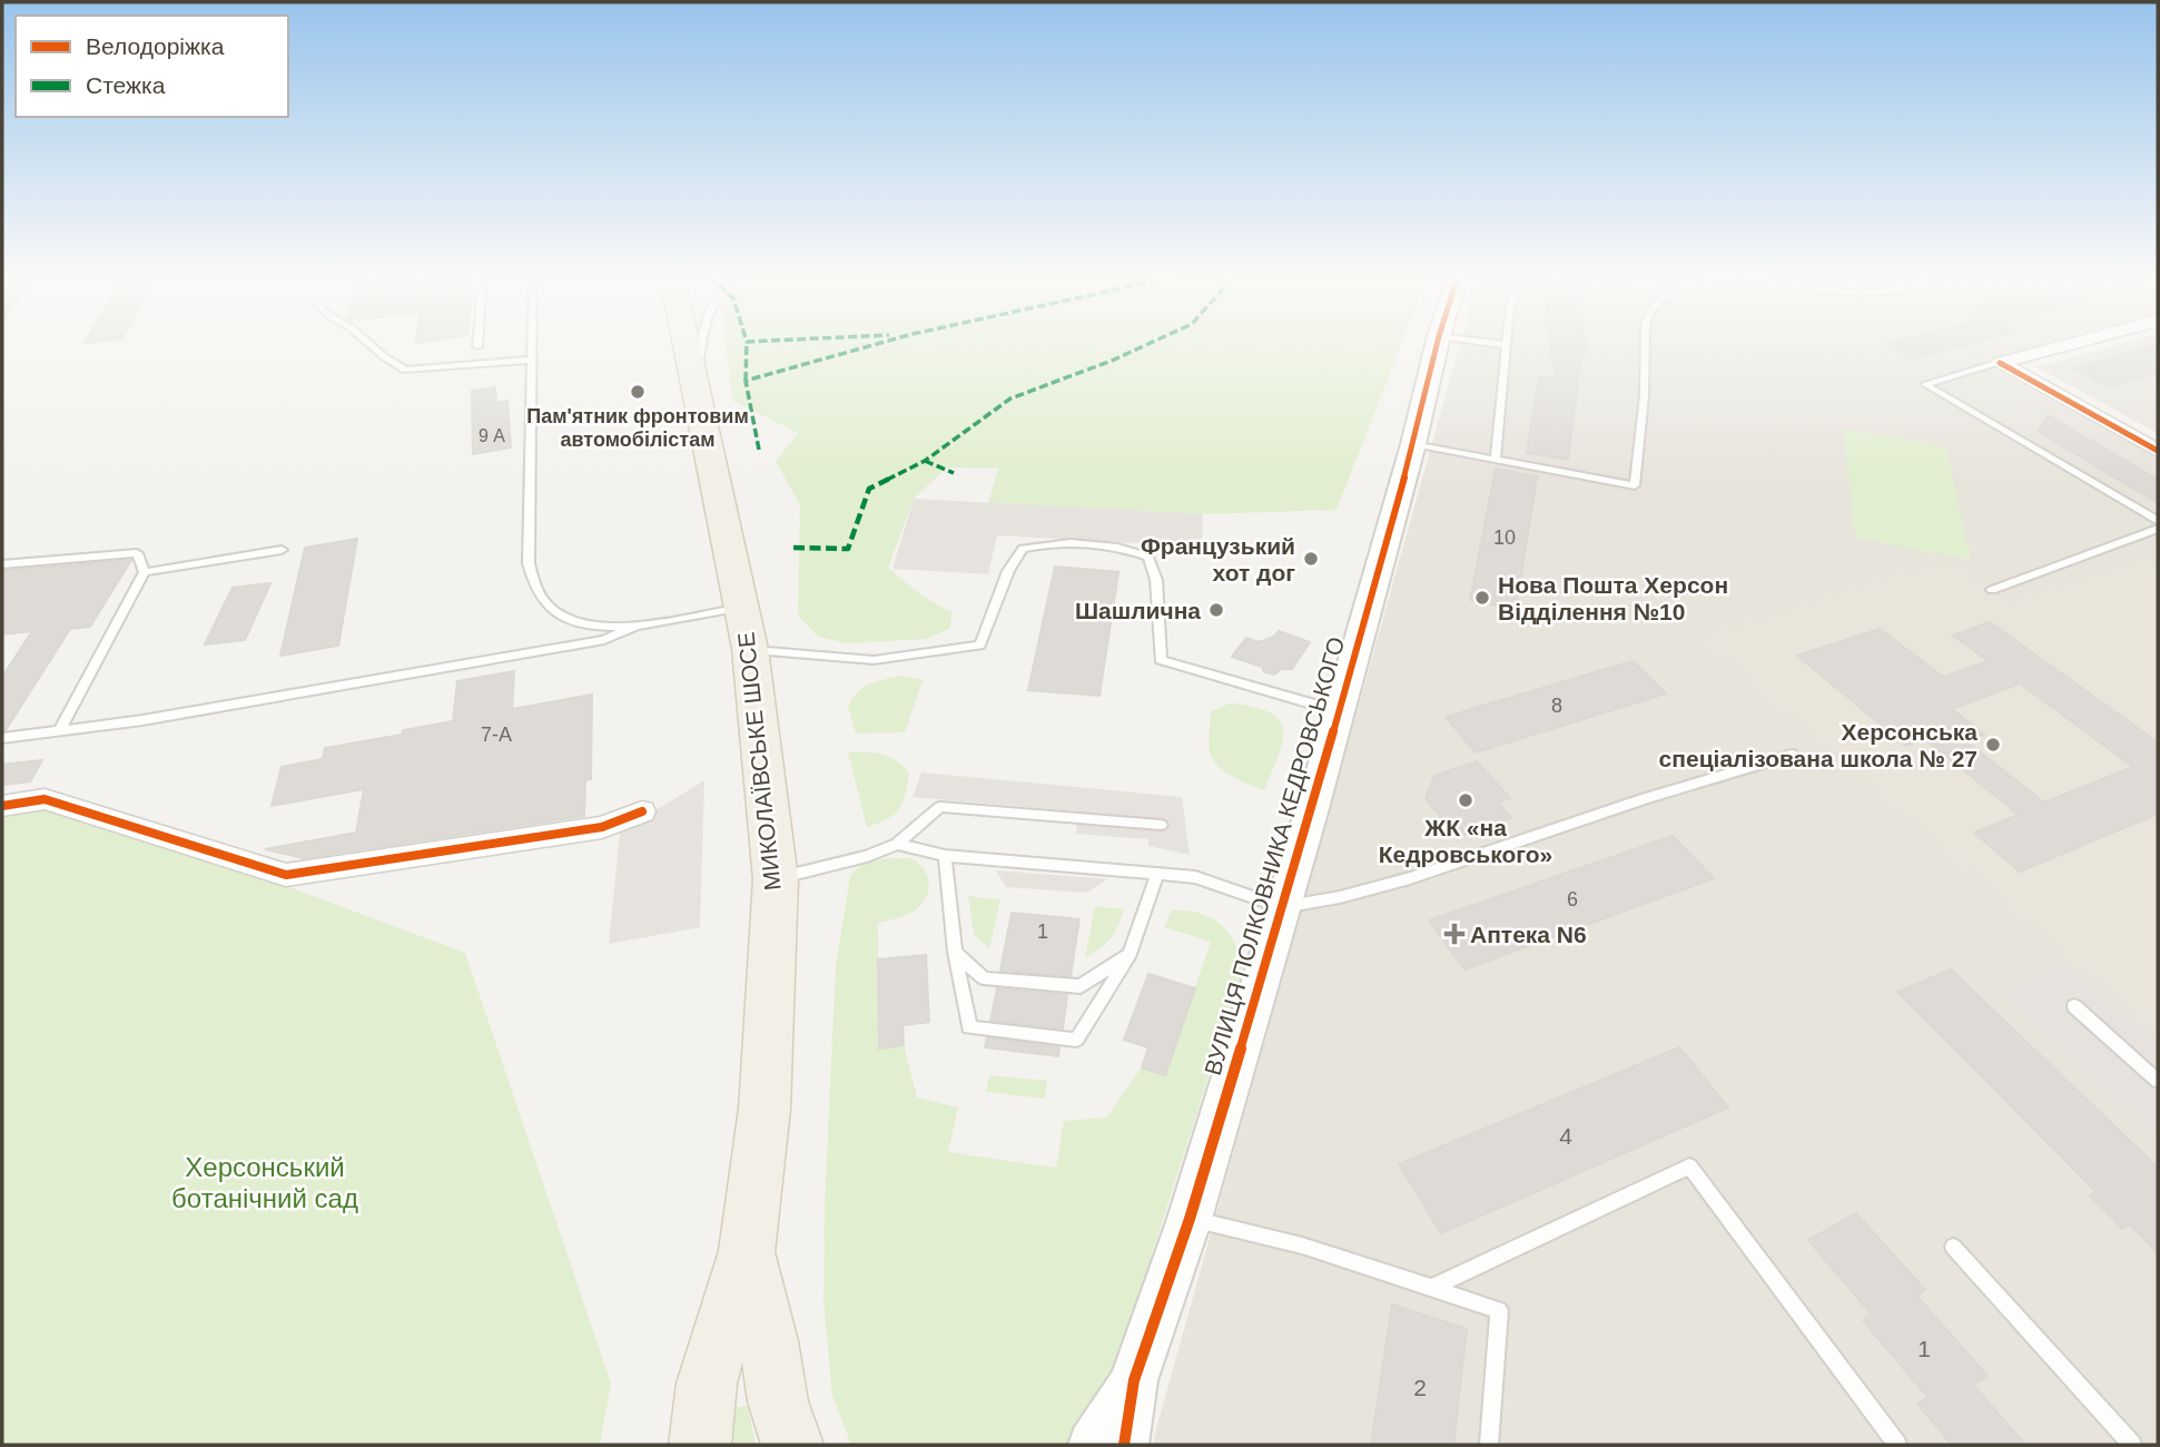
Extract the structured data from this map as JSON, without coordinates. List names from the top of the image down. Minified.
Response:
{"streets":{"main road":["МИКОЛАЇВСЬКЕ ШОСЕ"],"street":["ВУЛИЦЯ ПОЛКОВНИКА КЕДРОВСЬКОГО"]},"parks":["Херсонський ботанічний сад"],"places":{"other":["Пам'ятник фронтовим автомобілістам","Французький хот дог","Нова Пошта Херсон Відділення №10","Шашлична","Херсонська спеціалізована школа № 27","ЖК «на Кедровського»"],"health":["Аптека N6"]},"house_numbers":["9 А","10","8","7-А","6","1","4","1","2"],"legend":["Велодоріжка","Стежка"]}
